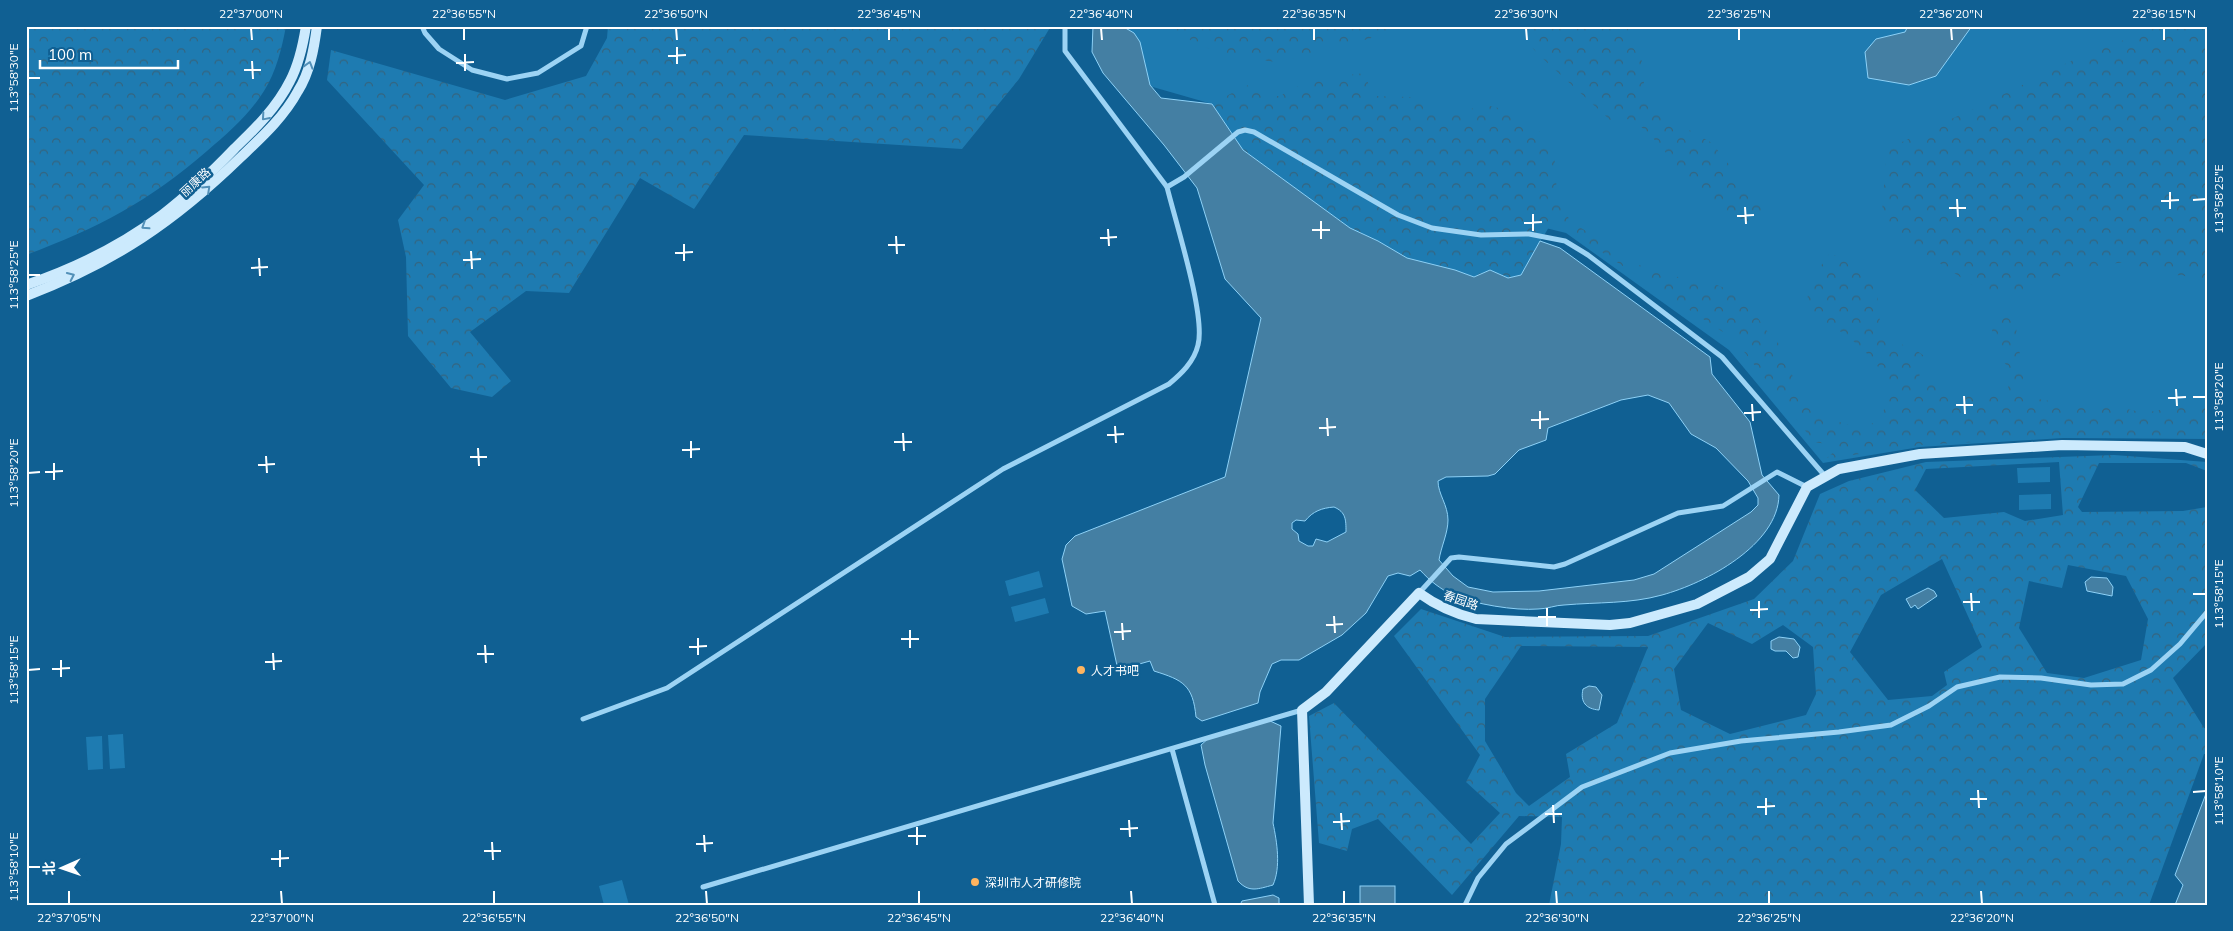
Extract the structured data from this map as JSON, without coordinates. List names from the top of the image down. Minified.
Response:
{"streets":{"street":["丽康路","春园路"]},"places":["人才书吧","深圳市人才研修院"],"scale_bar":"100 m","north":"left","coordinates":["22°37'00\"N","22°36'55\"N","22°36'50\"N","22°36'45\"N","22°36'40\"N","22°36'35\"N","22°36'30\"N","22°36'25\"N","22°36'20\"N","22°36'15\"N","113°58'30\"E","113°58'25\"E","113°58'20\"E","113°58'15\"E","113°58'10\"E","22°37'05\"N"]}
